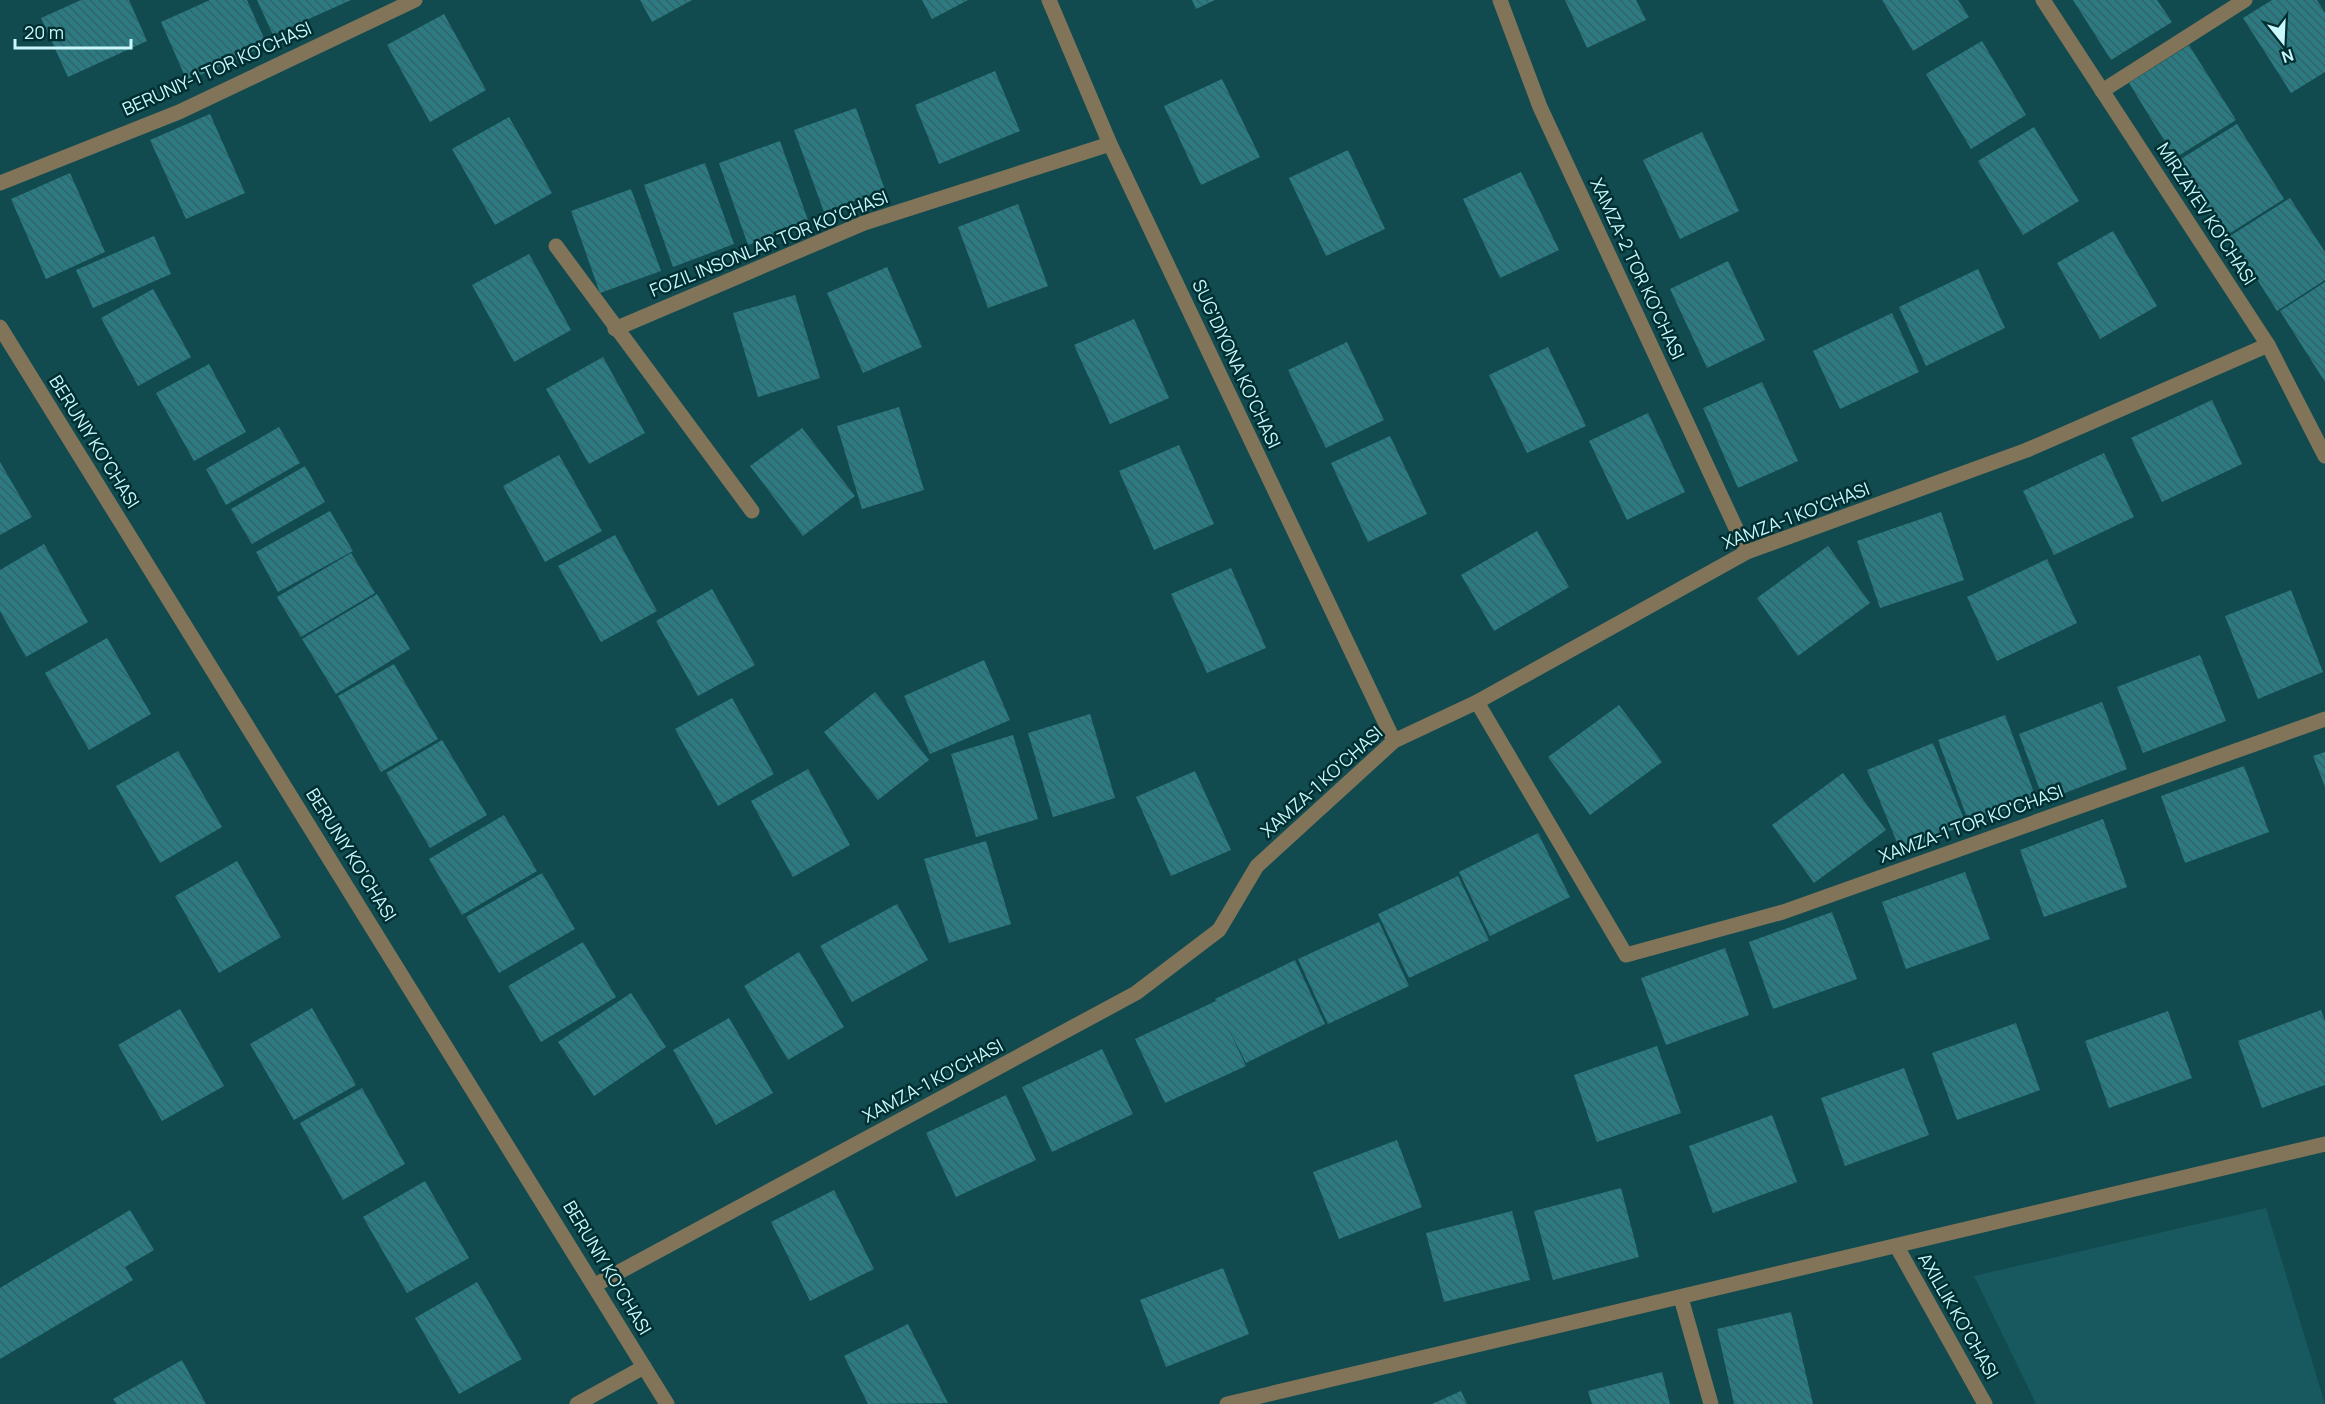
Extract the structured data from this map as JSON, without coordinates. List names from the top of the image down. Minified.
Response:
{"streets":{"street":["BERUNIY-1 TOR KO'CHASI","MIRZAYEV KO'CHASI","FOZIL INSONLAR TOR KO'CHASI","XAMZA-2 TOR KO'CHASI","SUG'DIYONA KO'CHASI","BERUNIY KO'CHASI","XAMZA-1 KO'CHASI","XAMZA-1 TOR KO'CHASI","AXILLIK KO'CHASI"]},"crossings":[["MIRZAYEV KO'CHASI","XAMZA-1 KO'CHASI"],["FOZIL INSONLAR TOR KO'CHASI","SUG'DIYONA KO'CHASI"],["XAMZA-2 TOR KO'CHASI","XAMZA-1 KO'CHASI"],["SUG'DIYONA KO'CHASI","XAMZA-1 KO'CHASI"],["BERUNIY KO'CHASI","XAMZA-1 KO'CHASI"],["XAMZA-1 KO'CHASI","XAMZA-1 TOR KO'CHASI"]],"scale_bar":"20 m","north":"bottom"}
